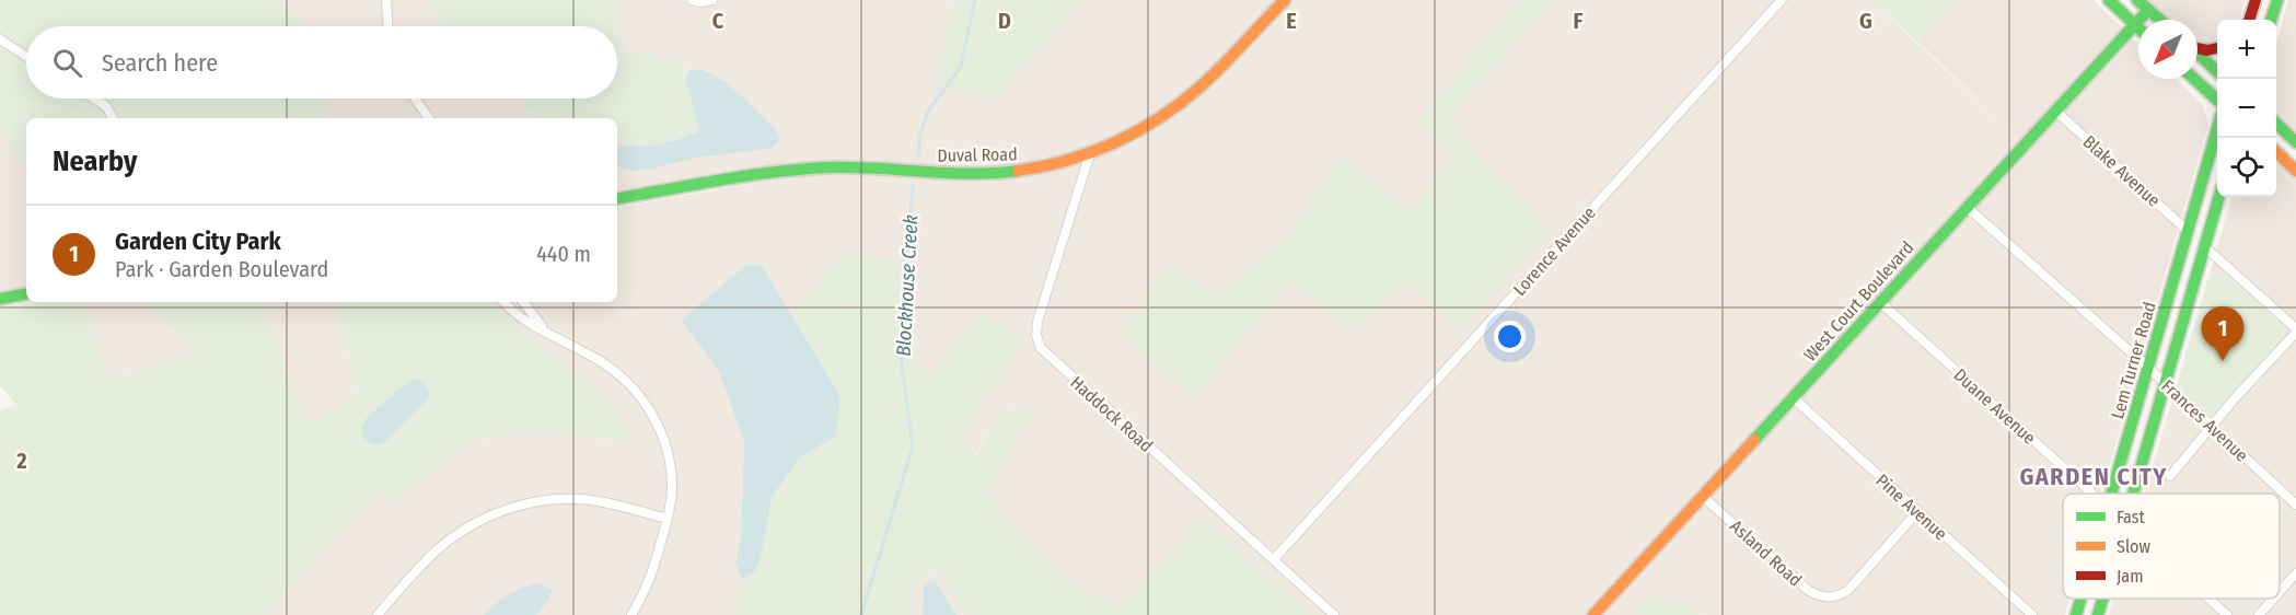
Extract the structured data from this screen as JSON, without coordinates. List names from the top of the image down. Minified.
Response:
{"streets":{"main road":["Duval Road","West Court Boulevard","Lem Turner Road"],"street":["Blake Avenue","Lorence Avenue","Duane Avenue","Haddock Road","Frances Avenue","Pine Avenue","Asland Road"]},"crossings":[["Duval Road","Haddock Road"],["Blake Avenue","West Court Boulevard"],["Blake Avenue","Lem Turner Road"],["Lorence Avenue","Haddock Road"],["West Court Boulevard","Duane Avenue"],["West Court Boulevard","Frances Avenue"],["West Court Boulevard","Pine Avenue"],["West Court Boulevard","Asland Road"],["Lem Turner Road","Frances Avenue"],["Pine Avenue","Asland Road"]],"districts":["GARDEN CITY"],"water":["Blockhouse Creek"],"legend":["Fast","Slow","Jam"],"north":"bottom left","page":{"map_buttons":["+","−"],"search":"Search here","heading":"Nearby","list":[{"mark":"1","name":"Garden City Park","note":"Park · Garden Boulevard","value":"440 m"}],"pins":"1"},"grid":{"columns":["C","D","E","F","G"],"rows":["2"]}}
